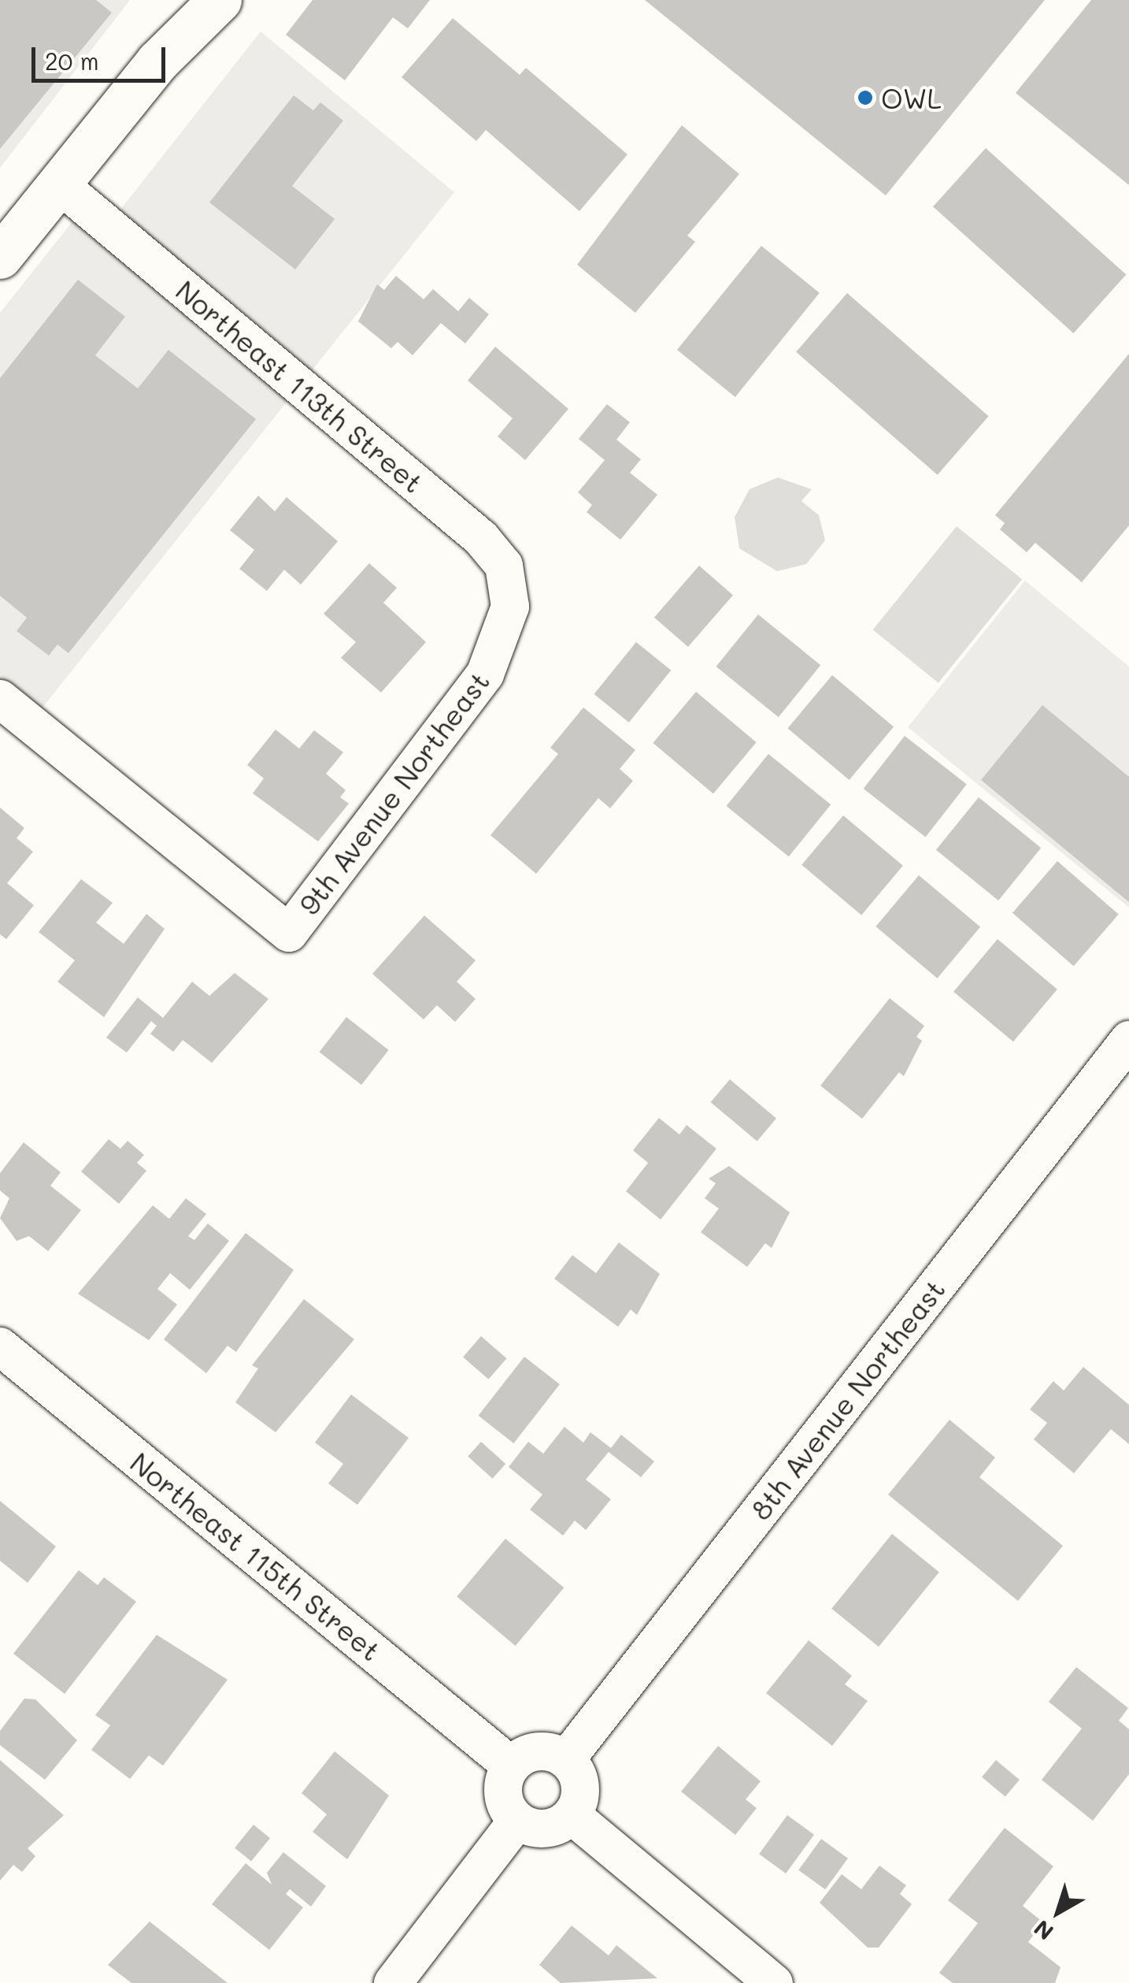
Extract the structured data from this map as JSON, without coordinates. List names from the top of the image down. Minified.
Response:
{"streets":{"street":["Northeast 113th Street","9th Avenue Northeast","8th Avenue Northeast","Northeast 115th Street"]},"crossings":[["Northeast 113th Street","9th Avenue Northeast"],["8th Avenue Northeast","Northeast 115th Street"]],"places":["OWL"],"scale_bar":"20 m","north":"bottom left"}
